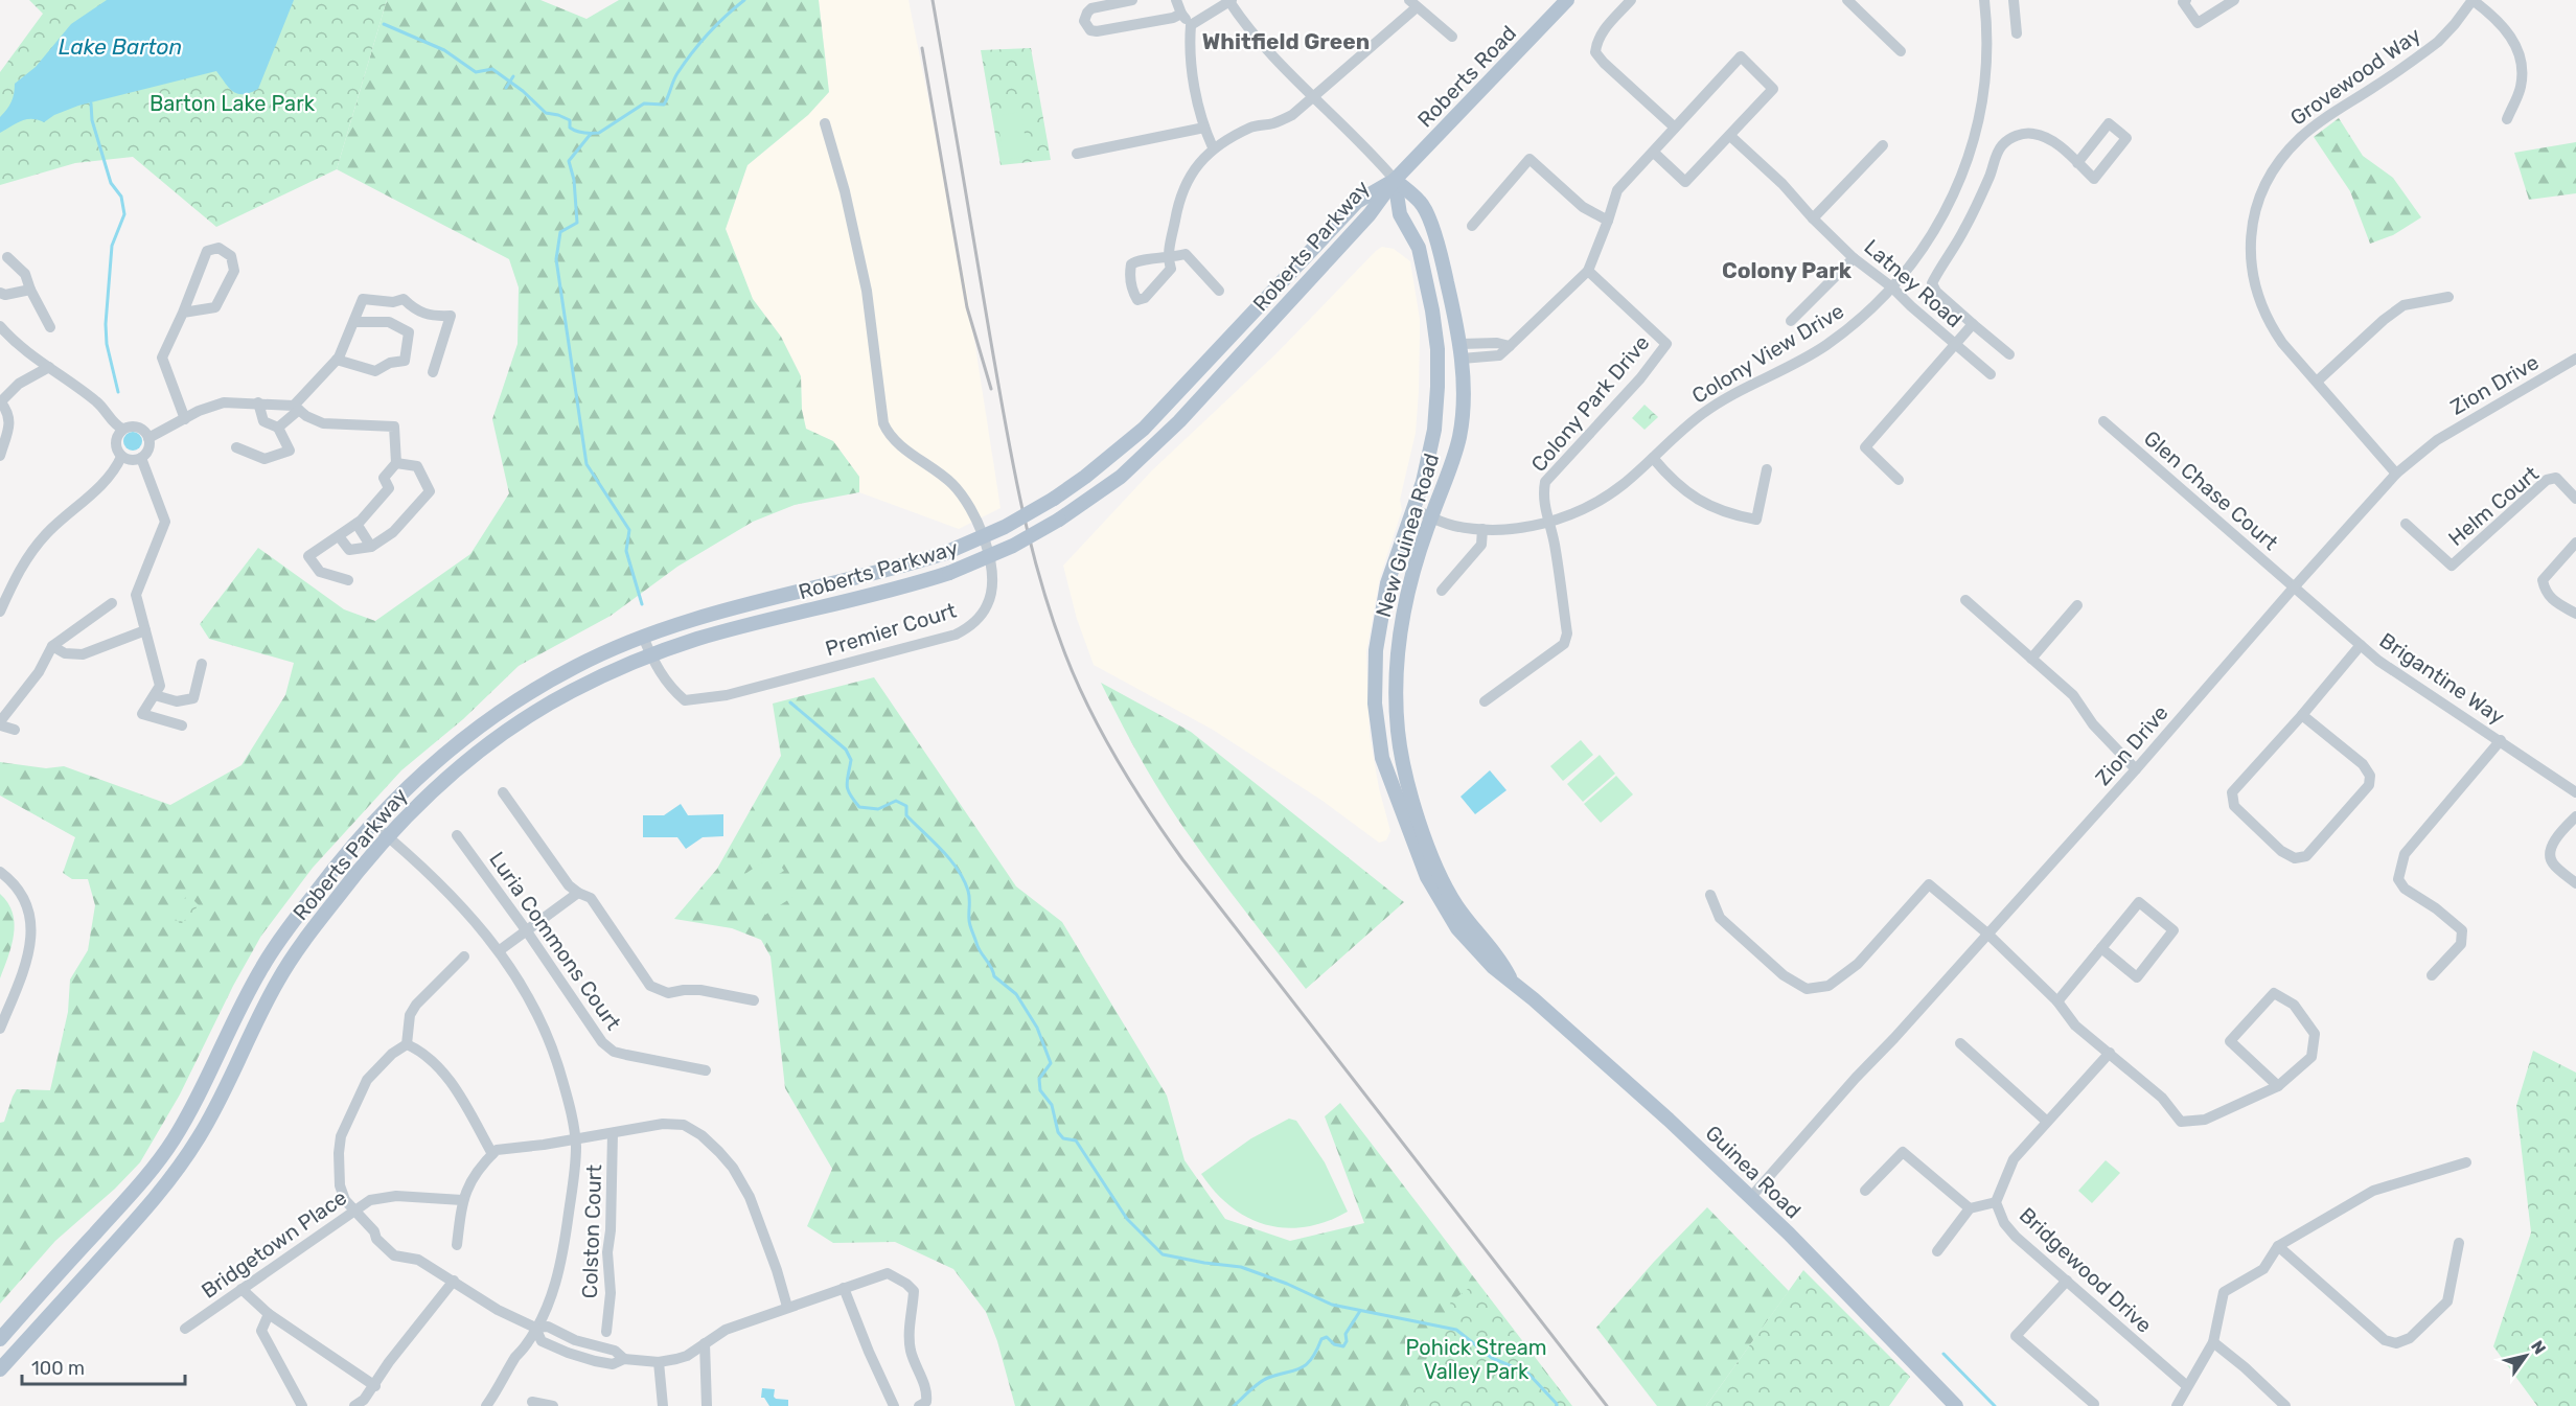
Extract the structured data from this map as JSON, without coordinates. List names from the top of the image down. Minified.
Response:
{"streets":{"main road":["Roberts Road","Roberts Parkway","New Guinea Road","Guinea Road"],"street":["Grovewood Way","Latney Road","Colony View Drive","Zion Drive","Colony Park Drive","Glen Chase Court","Helm Court","Premier Court","Brigantine Way","Luria Commons Court","Colston Court","Bridgetown Place","Bridgewood Drive"]},"crossings":[["Roberts Road","Roberts Parkway"],["Roberts Road","New Guinea Road"],["Grovewood Way","Zion Drive"],["Roberts Parkway","New Guinea Road"],["Roberts Parkway","Premier Court"],["Latney Road","Colony View Drive"],["Colony View Drive","Colony Park Drive"],["Colony View Drive","New Guinea Road"],["Zion Drive","Glen Chase Court"],["Zion Drive","Brigantine Way"],["Zion Drive","Guinea Road"],["Glen Chase Court","Brigantine Way"],["New Guinea Road","Guinea Road"]],"districts":["Whitfield Green","Colony Park"],"water":["Lake Barton"],"parks":["Barton Lake Park","Pohick Stream Valley Park"],"scale_bar":"100 m","north":"top right"}
